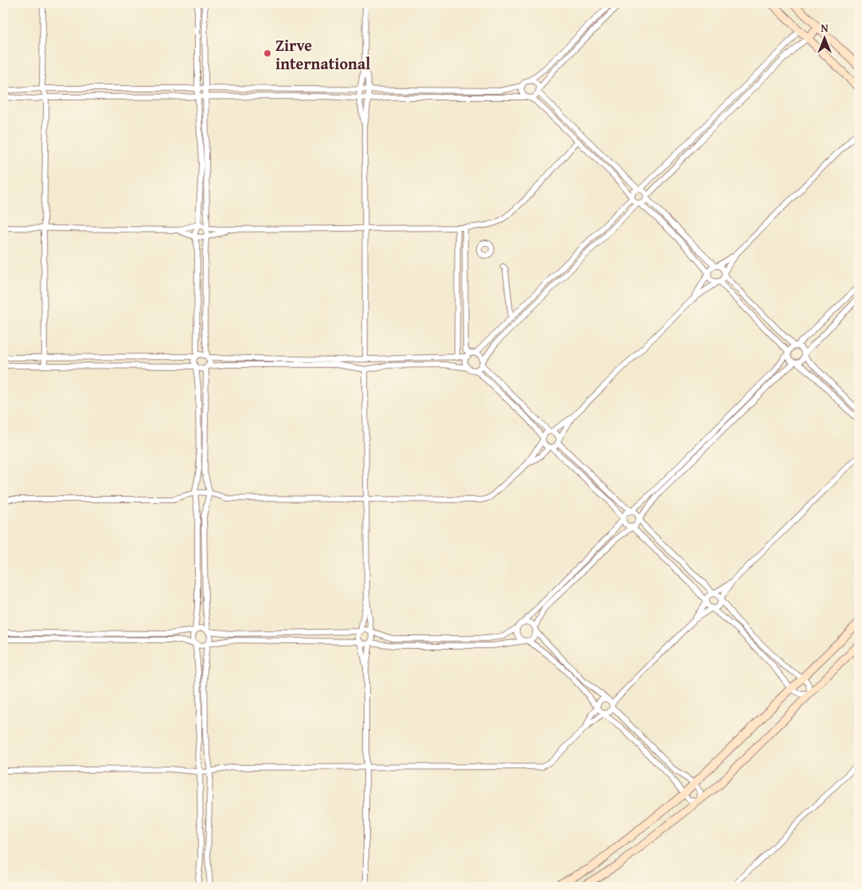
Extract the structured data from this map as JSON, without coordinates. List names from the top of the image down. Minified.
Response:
{"places":["Zirve international"],"north":"top"}
